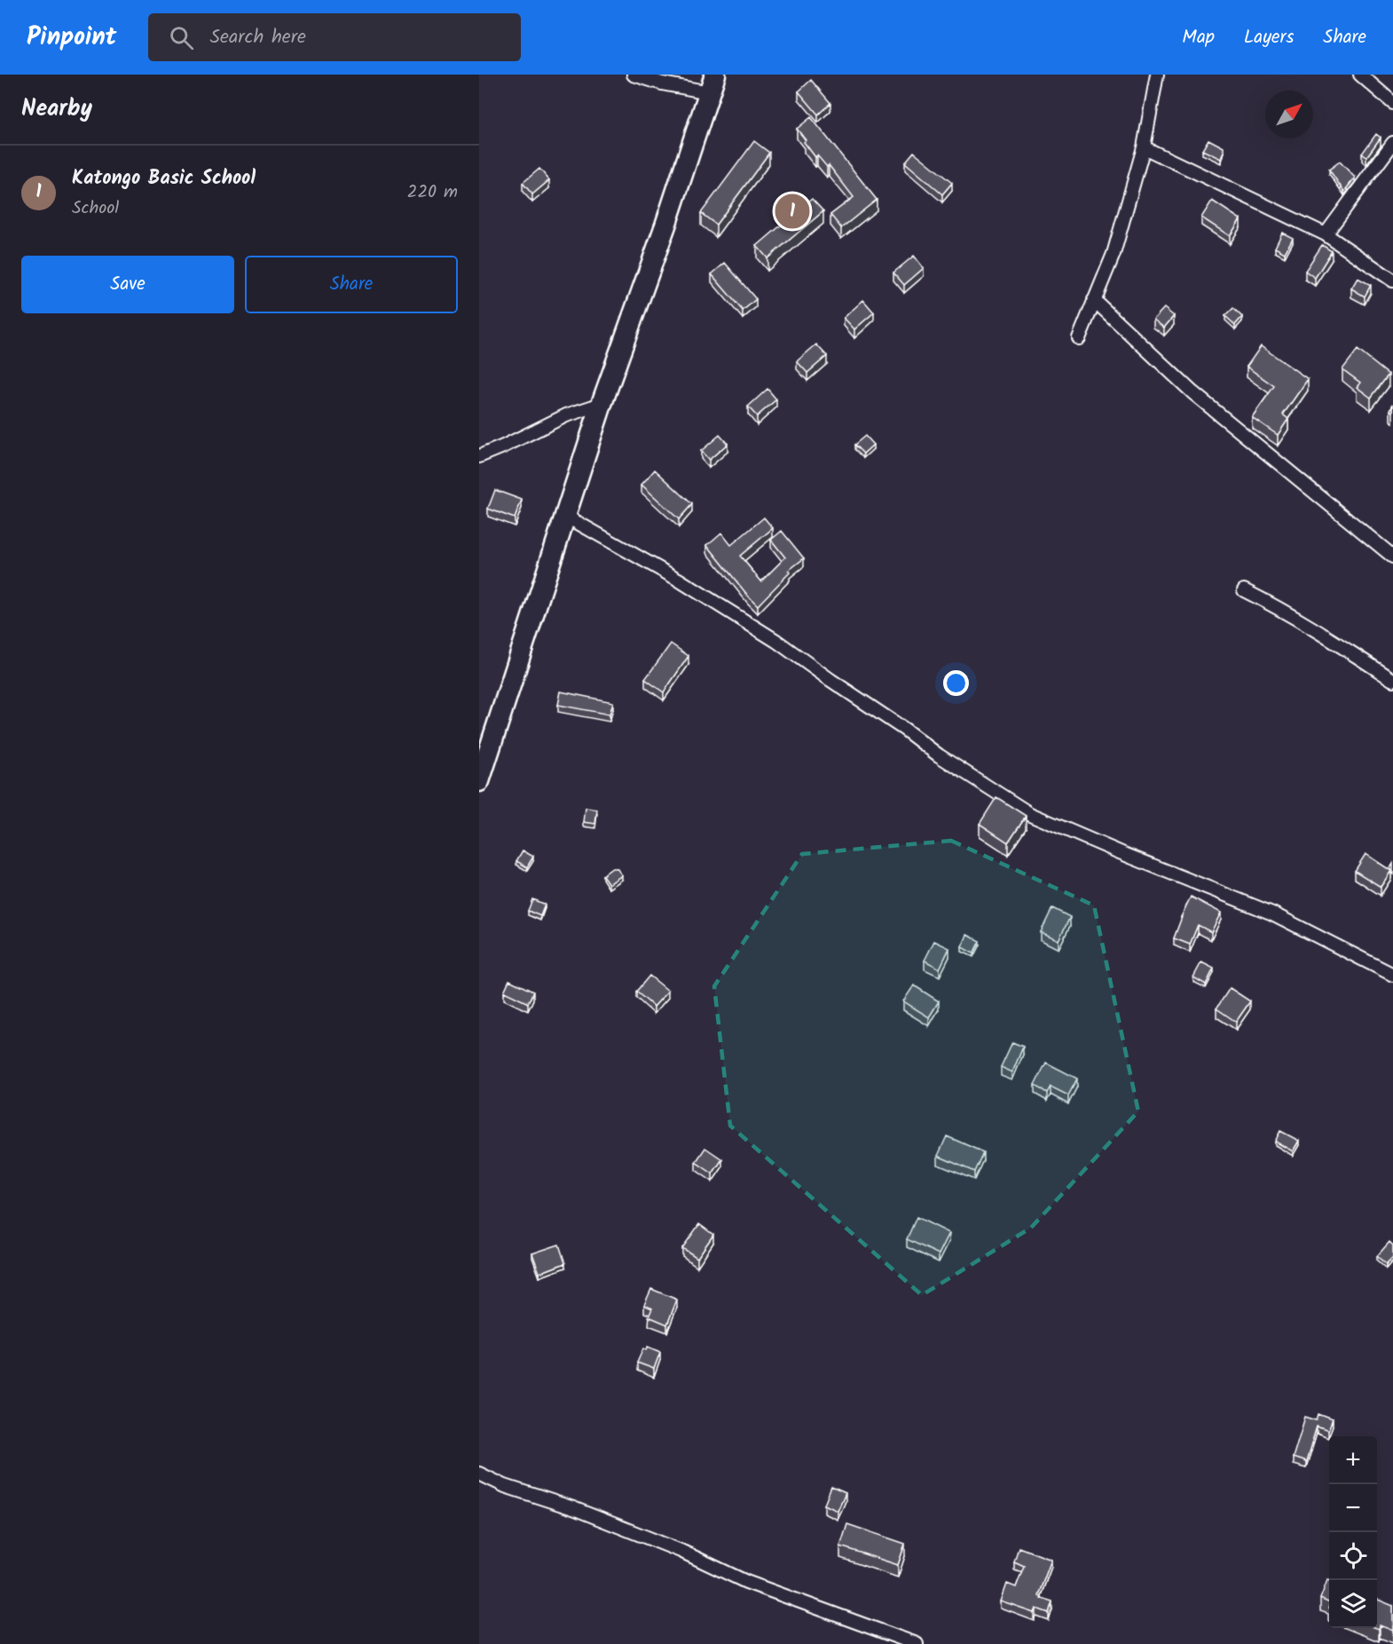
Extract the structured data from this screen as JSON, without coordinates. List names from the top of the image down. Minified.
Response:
{"north":"top right","page":{"header":"Pinpoint","search":"Search here","nav":["Map","Layers","Share"],"heading":"Nearby","list":[{"mark":"1","name":"Katongo Basic School","note":"School","value":"220 m"}],"pins":"1","buttons":["Save","Share"],"map_buttons":["+","−"]}}
